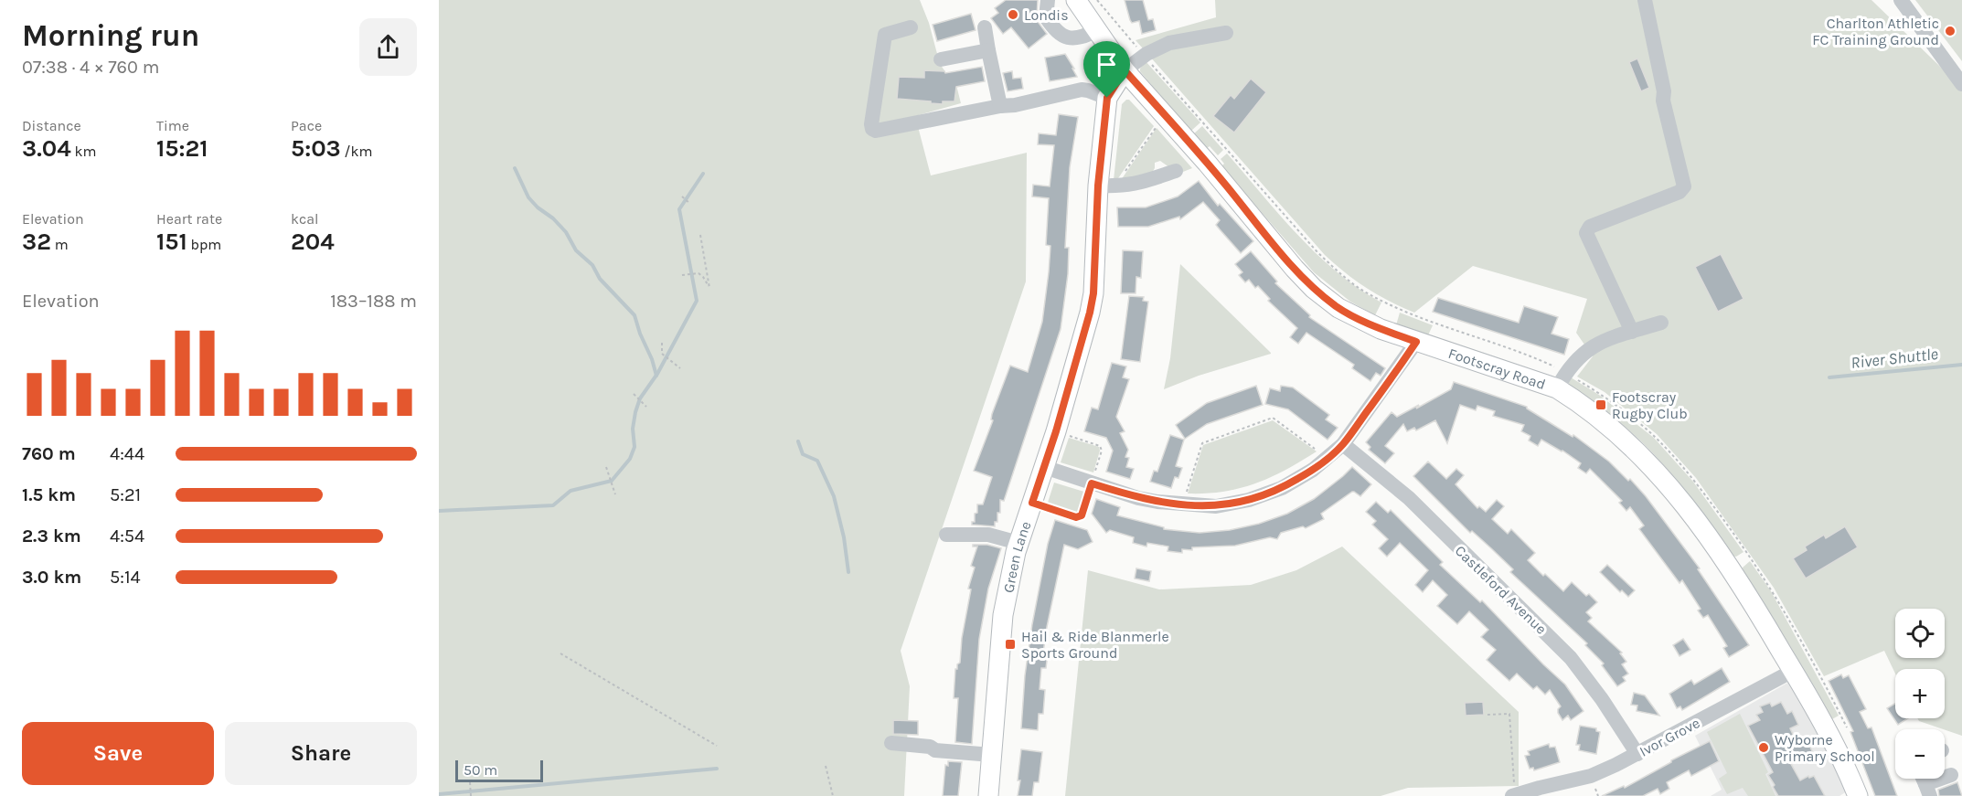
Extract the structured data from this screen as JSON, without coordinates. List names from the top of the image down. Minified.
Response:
{"streets":{"main road":["Footscray Road","Green Lane"],"street":["Castleford Avenue","Ivor Grove"]},"crossings":[["Footscray Road","Green Lane"],["Footscray Road","Ivor Grove"],["Castleford Avenue","Ivor Grove"]],"water":["River Shuttle"],"places":{"other":["Londis","Charlton Athletic FC Training Ground","Wyborne Primary School"],"transit":["Footscray Rugby Club","Hail & Ride Blanmerle Sports Ground"]},"scale_bar":"50 m","page":{"heading":["Morning run","07:38 · 4 × 760 m"],"stats":[["Distance","3.04 km"],["Time","15:21"],["Pace","5:03 /km"],["Elevation","32 m"],["Heart rate","151 bpm"],["kcal","204"]],"chart":["Elevation","183–188 m"],"list":[{"name":"760 m","note":"4:44"},{"name":"1.5 km","note":"5:21"},{"name":"2.3 km","note":"4:54"},{"name":"3.0 km","note":"5:14"}],"map_buttons":["+","−"],"buttons":["Save","Share"],"scale":"50 m"}}
